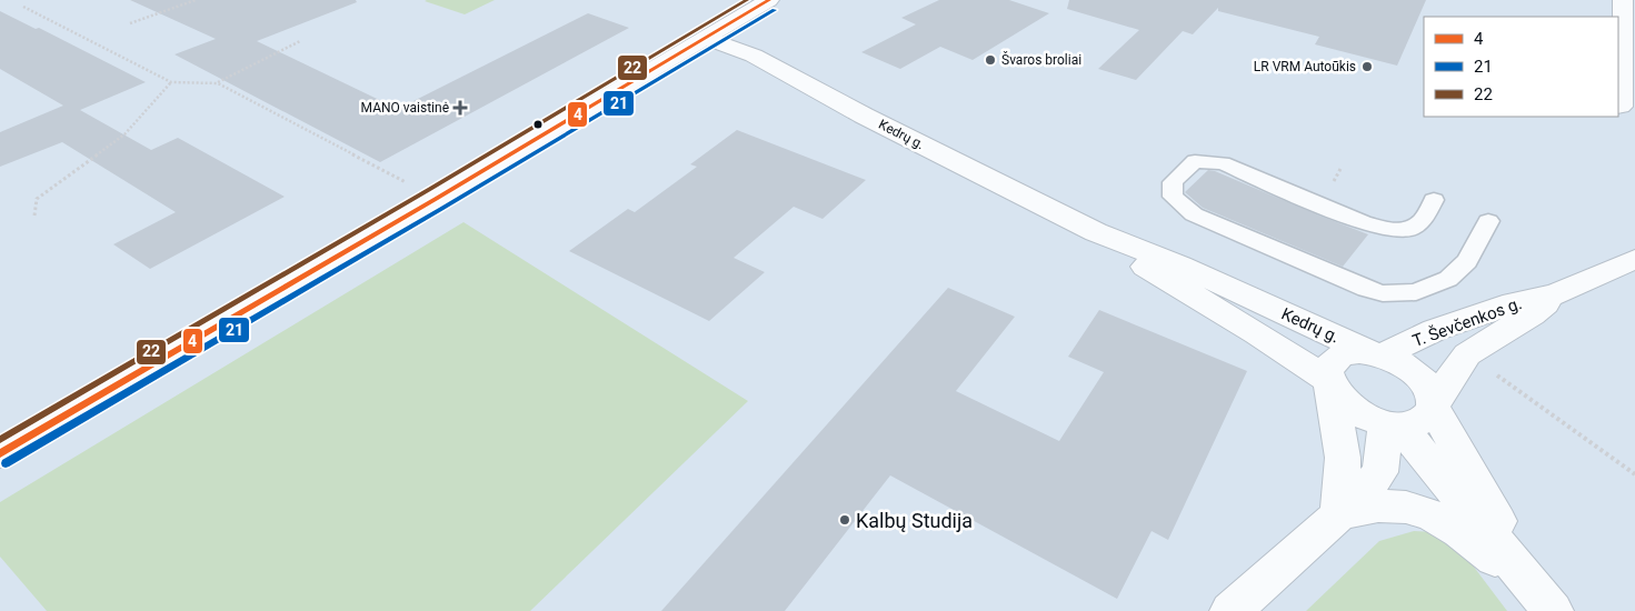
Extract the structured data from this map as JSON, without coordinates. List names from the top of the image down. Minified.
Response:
{"streets":{"street":["Kedrų g.","T. Ševčenkos g."]},"crossings":[["Kedrų g.","T. Ševčenkos g."]],"places":{"other":["Švaros broliai","LR VRM Autoūkis","Kalbų Studija"],"health":["MANO vaistinė"]},"lines":["transit line 4","transit line 22","transit line 21"],"legend":["4","21","22"]}
